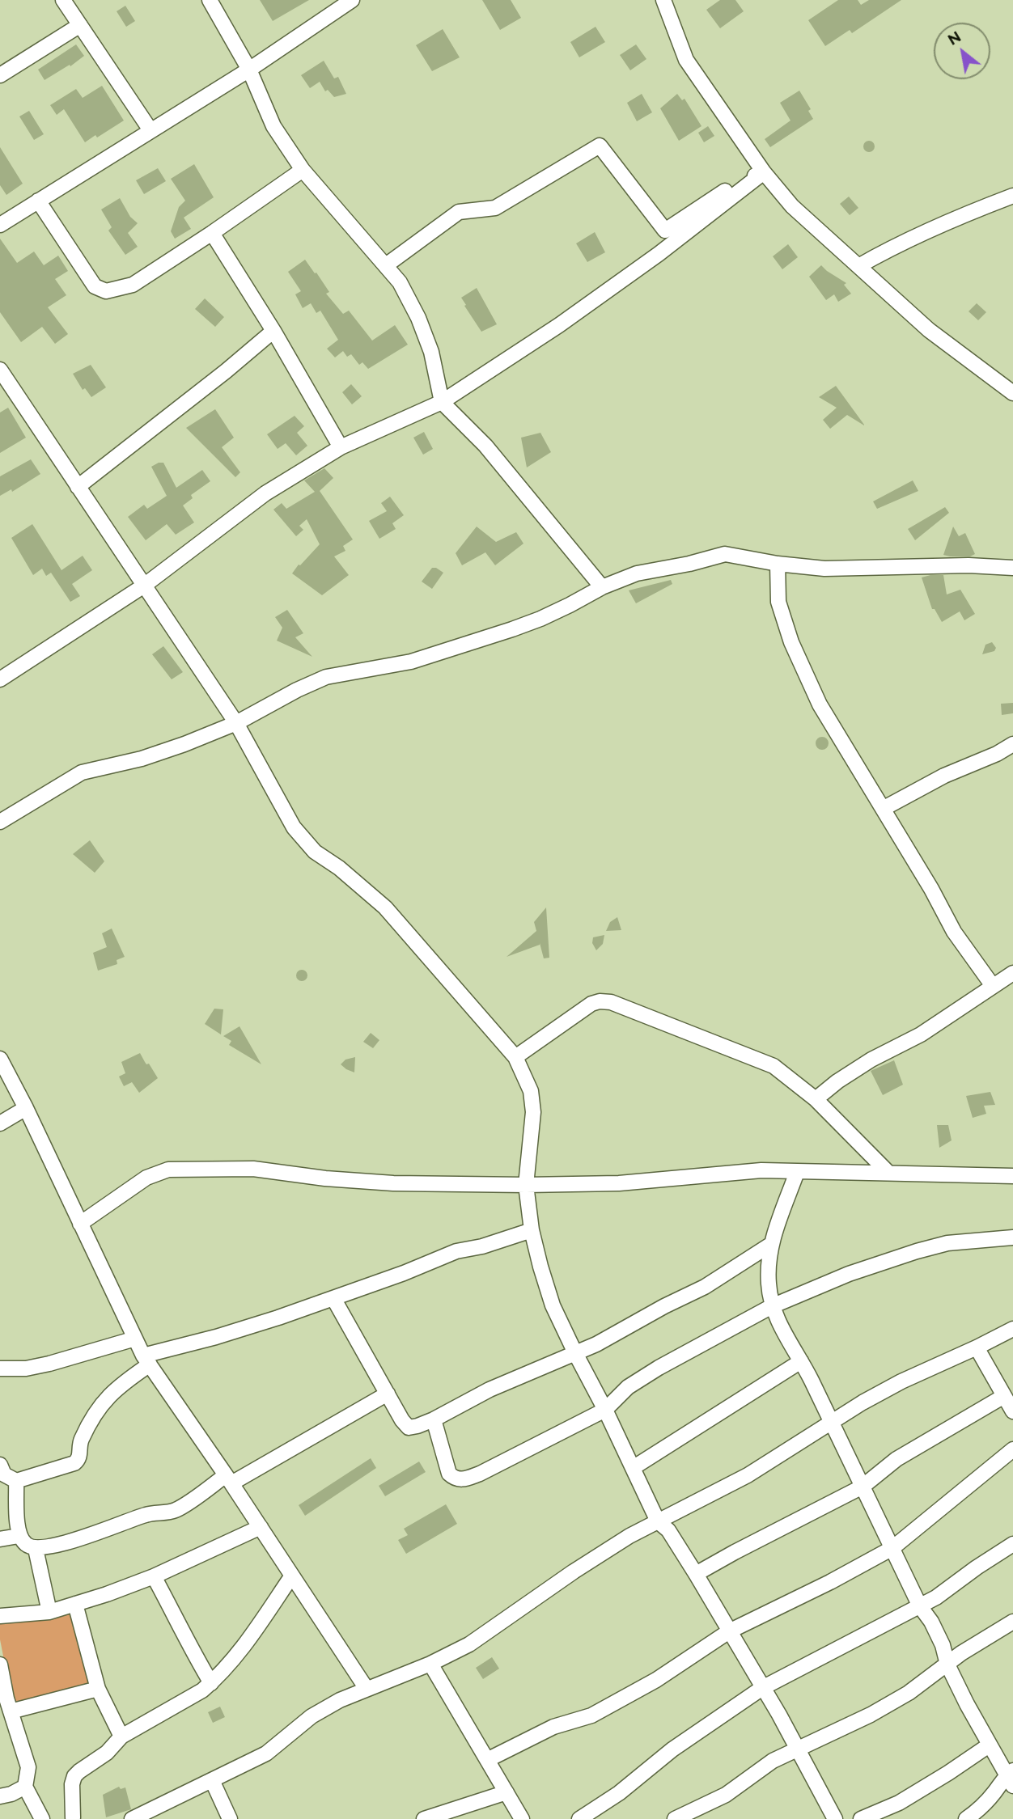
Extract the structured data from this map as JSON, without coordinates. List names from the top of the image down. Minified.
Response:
{"north":"top left"}
